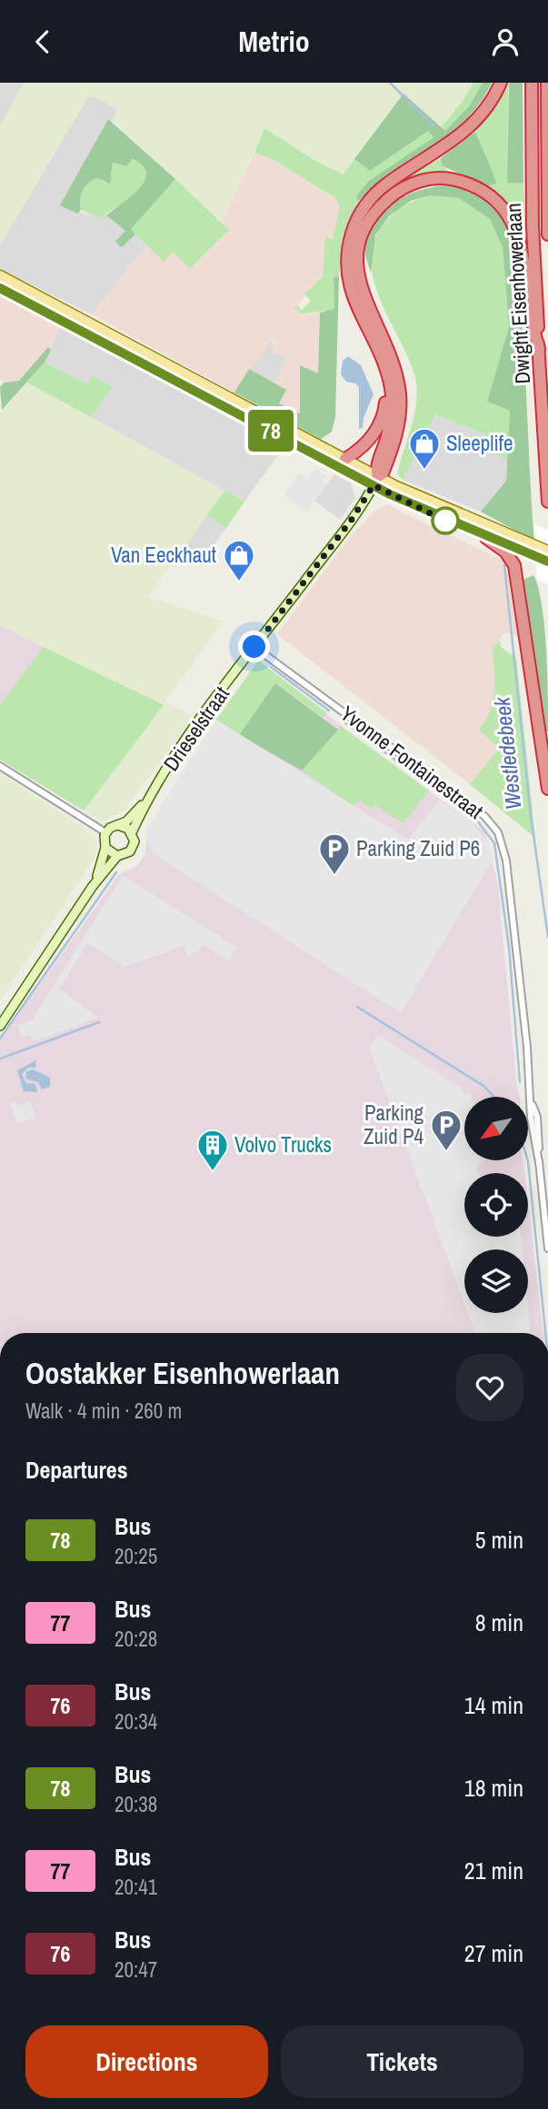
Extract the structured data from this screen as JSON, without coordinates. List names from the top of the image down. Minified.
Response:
{"streets":{"highway":["Dwight Eisenhowerlaan"],"street":["Drieselstraat","Yvonne Fontainestraat"]},"crossings":[["Drieselstraat","Yvonne Fontainestraat"]],"water":["Westledebeek"],"places":{"shop":["Sleeplife","Van Eeckhaut"],"parking":["Parking Zuid P6","Parking Zuid P4"],"building":["Volvo Trucks"]},"lines":["bus line 78"],"north":"bottom left","page":{"header":"Metrio","on_map":"78","heading":[["Oostakker Eisenhowerlaan","Walk · 4 min · 260 m"],"Departures"],"list":[{"mark":"78","name":"Bus","note":"20:25","value":"5 min"},{"mark":"77","name":"Bus","note":"20:28","value":"8 min"},{"mark":"76","name":"Bus","note":"20:34","value":"14 min"},{"mark":"78","name":"Bus","note":"20:38","value":"18 min"},{"mark":"77","name":"Bus","note":"20:41","value":"21 min"},{"mark":"76","name":"Bus","note":"20:47","value":"27 min"}],"buttons":["Directions","Tickets"]}}
